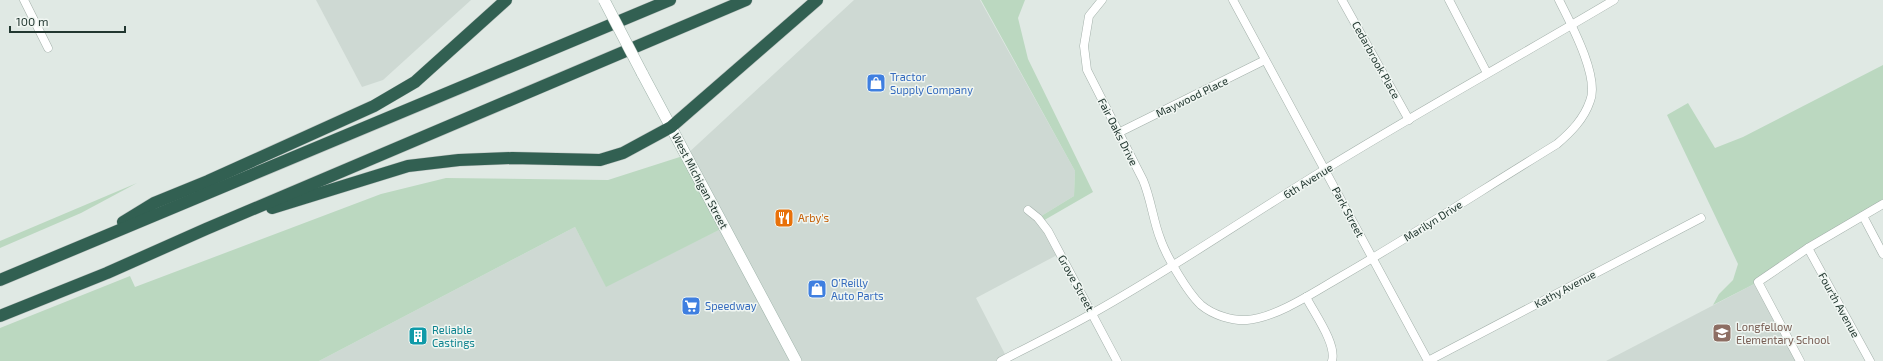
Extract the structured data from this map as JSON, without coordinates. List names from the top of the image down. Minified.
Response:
{"streets":{"main road":["West Michigan Street"],"street":["Cedarbrook Place","Maywood Place","Fair Oaks Drive","6th Avenue","Park Street","Marilyn Drive","Grove Street","Kathy Avenue","Fourth Avenue"]},"crossings":[["Cedarbrook Place","6th Avenue"],["Maywood Place","Fair Oaks Drive"],["Maywood Place","Park Street"],["Fair Oaks Drive","6th Avenue"],["Fair Oaks Drive","Marilyn Drive"],["6th Avenue","Park Street"],["6th Avenue","Marilyn Drive"],["6th Avenue","Grove Street"],["Park Street","Marilyn Drive"],["Park Street","Kathy Avenue"]],"places":{"shop":["Tractor Supply Company","O'Reilly Auto Parts"],"restaurant":["Arby's"],"supermarket":["Speedway"],"school or university":["Longfellow Elementary School"],"building":["Reliable Castings"]},"scale_bar":"100 m"}
